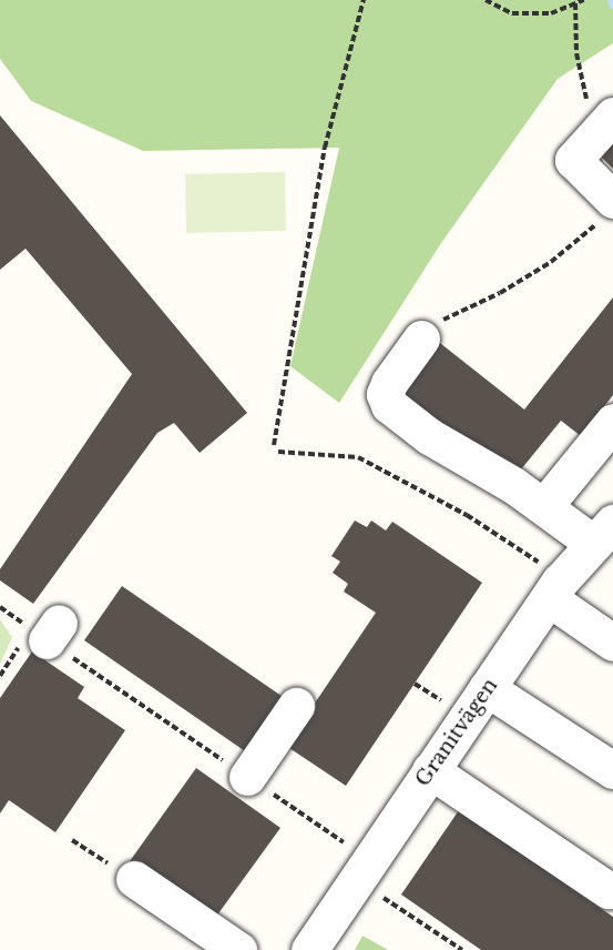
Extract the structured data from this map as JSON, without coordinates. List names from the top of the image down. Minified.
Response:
{"streets":{"street":["Granitvägen"]}}
